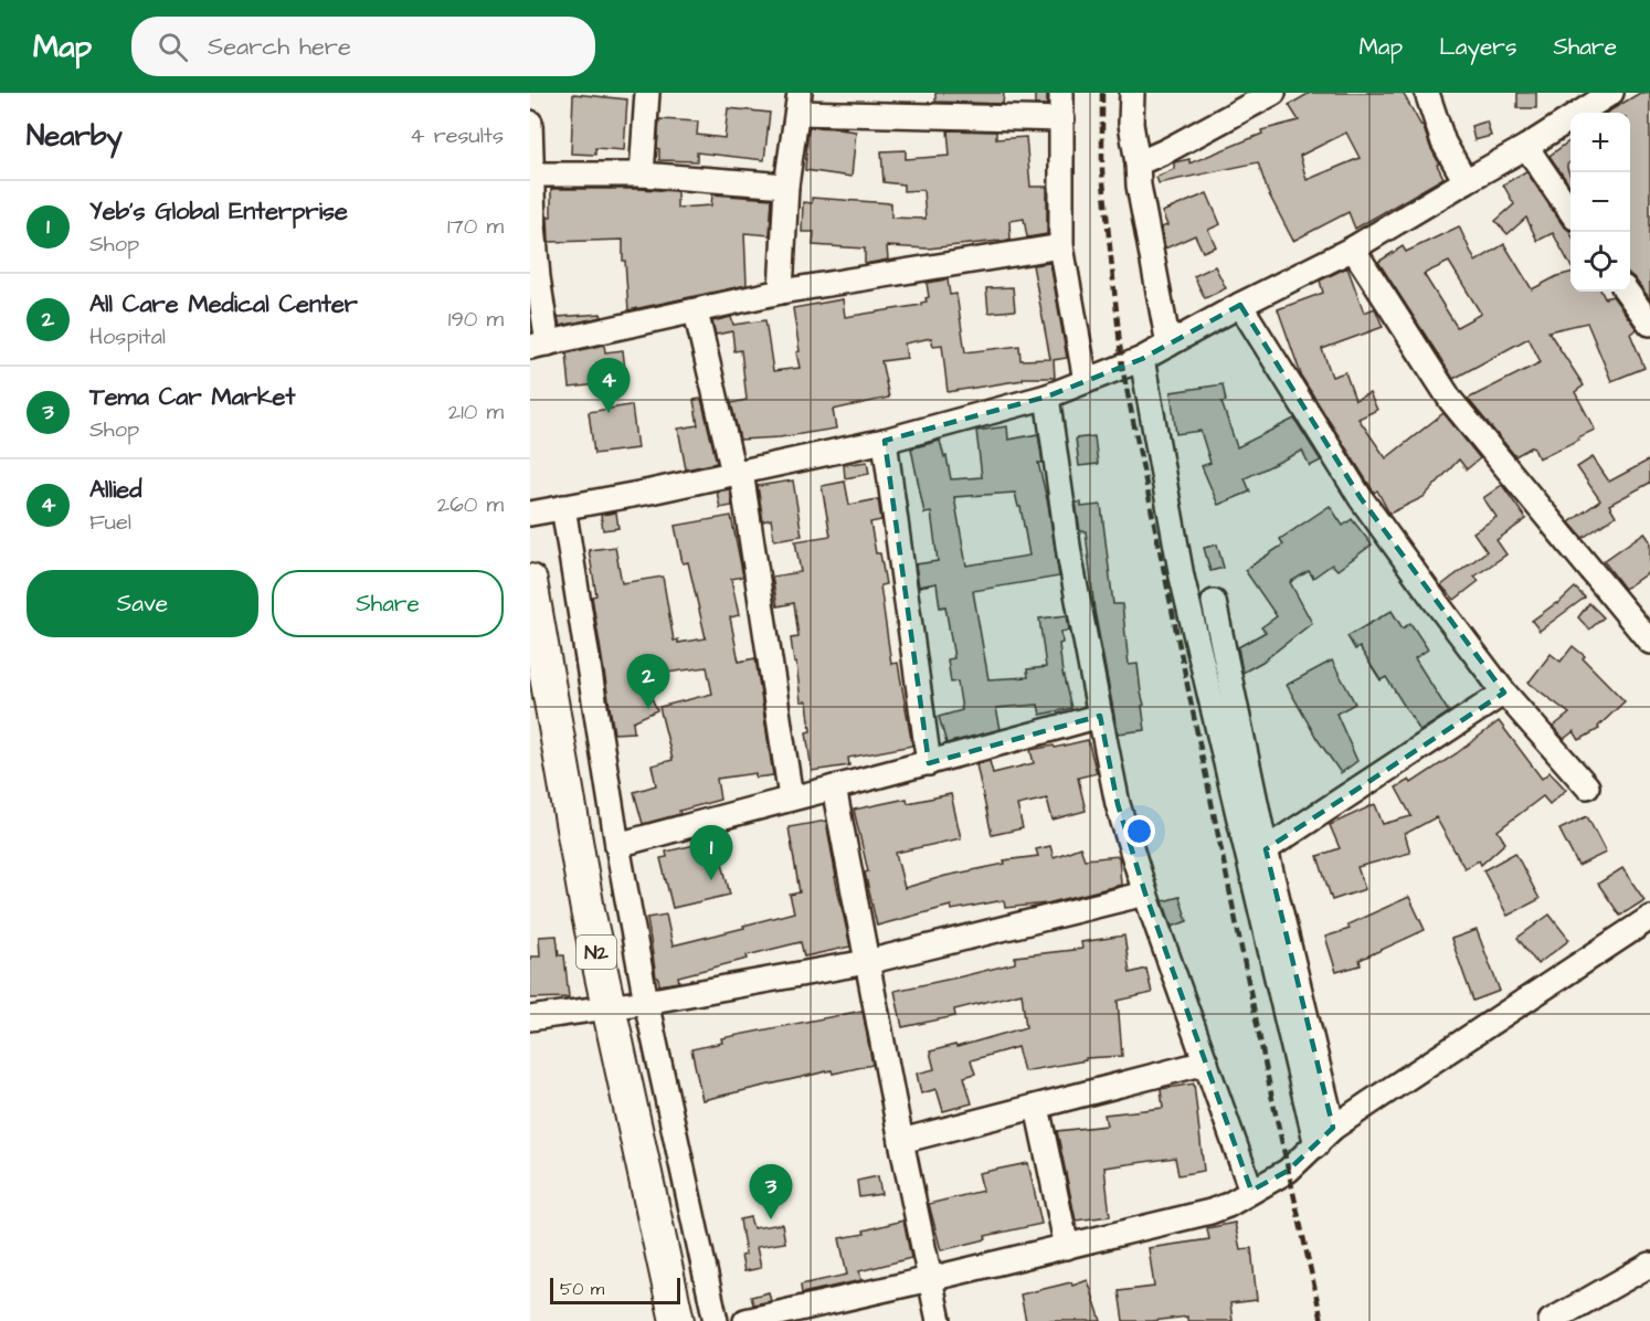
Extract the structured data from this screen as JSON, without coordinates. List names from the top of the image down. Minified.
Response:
{"streets":{"highway":["N2"]},"scale_bar":"50 m","page":{"header":"Map","search":"Search here","nav":["Map","Layers","Share"],"heading":["Nearby","4 results"],"map_buttons":["+","−"],"list":[{"mark":"1","name":"Yeb's Global Enterprise","note":"Shop","value":"170 m"},{"mark":"2","name":"All Care Medical Center","note":"Hospital","value":"190 m"},{"mark":"3","name":"Tema Car Market","note":"Shop","value":"210 m"},{"mark":"4","name":"Allied","note":"Fuel","value":"260 m"}],"pins":["4","2","1","3"],"buttons":["Save","Share"],"scale":"50 m"}}
